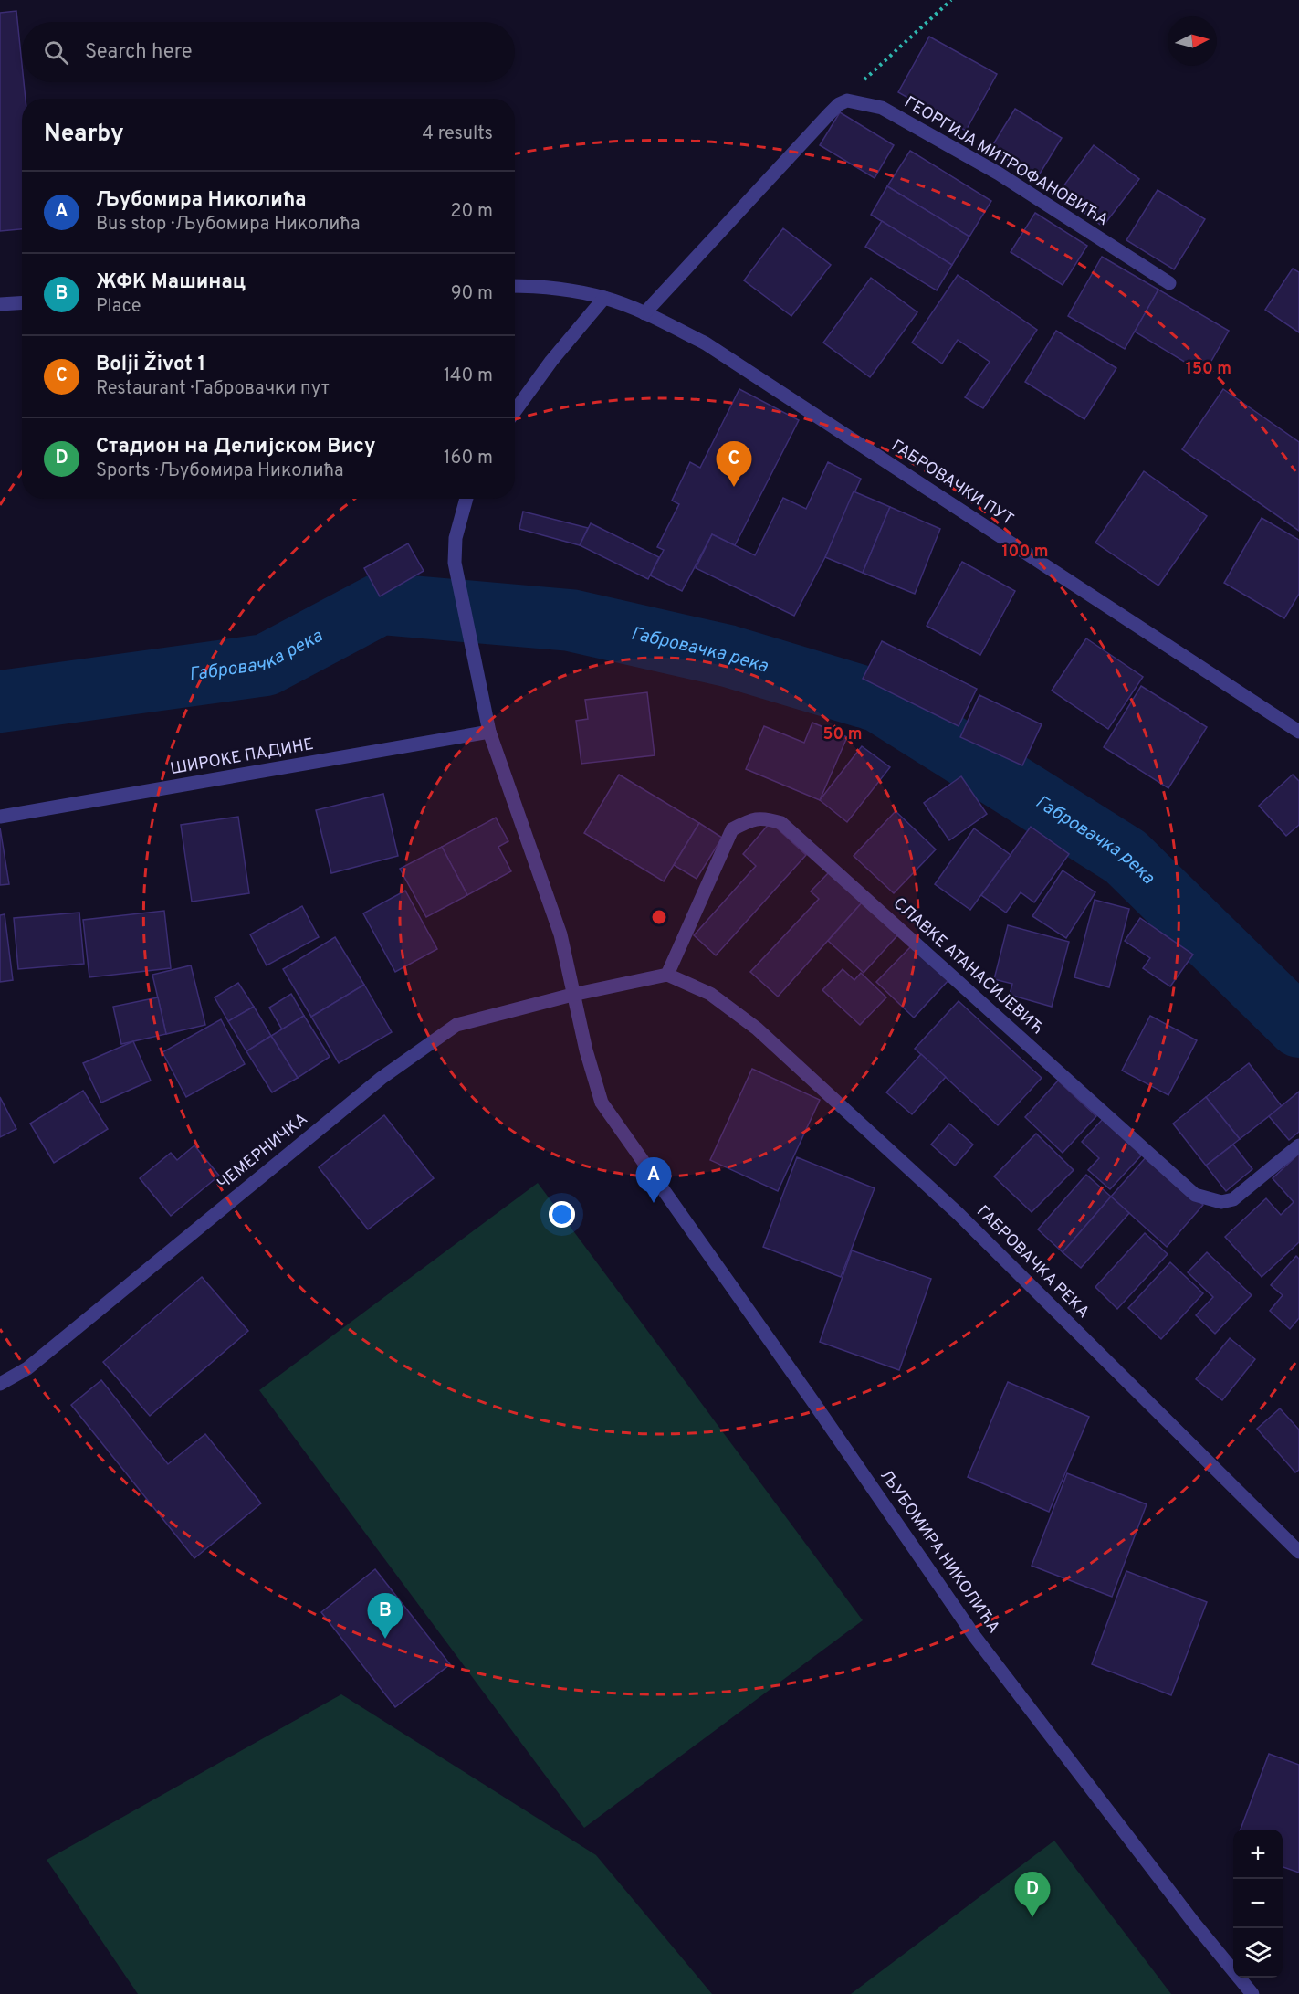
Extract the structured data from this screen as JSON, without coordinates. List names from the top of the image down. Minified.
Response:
{"streets":{"street":["ГЕОРГИЈА МИТРОФАНОВИЋА","ГАБРОВАЧКИ ПУТ","ШИРОКЕ ПАДИНЕ","СЛАВКЕ АТАНАСИЈЕВИЋ","ЧЕМЕРНИЧКА","ГАБРОВАЧКА РЕКА","ЉУБОМИРА НИКОЛИЋА"]},"crossings":[["СЛАВКЕ АТАНАСИЈЕВИЋ","ГАБРОВАЧКА РЕКА"],["ЧЕМЕРНИЧКА","ЉУБОМИРА НИКОЛИЋА"]],"water":["Габровачка река"],"north":"right","page":{"search":"Search here","heading":["Nearby","4 results"],"list":[{"mark":"A","name":"Љубомира Николића","note":"Bus stop · Љубомира Николића","value":"20 m"},{"mark":"B","name":"ЖФК Машинац","note":"Place","value":"90 m"},{"mark":"C","name":"Bolji Život 1","note":"Restaurant · Габровачки пут","value":"140 m"},{"mark":"D","name":"Стадион на Делијском Вису","note":"Sports · Љубомира Николића","value":"160 m"}],"pins":["C","A","B","D"],"map_buttons":["+","−"]},"rings":["150 m","100 m","50 m"]}
